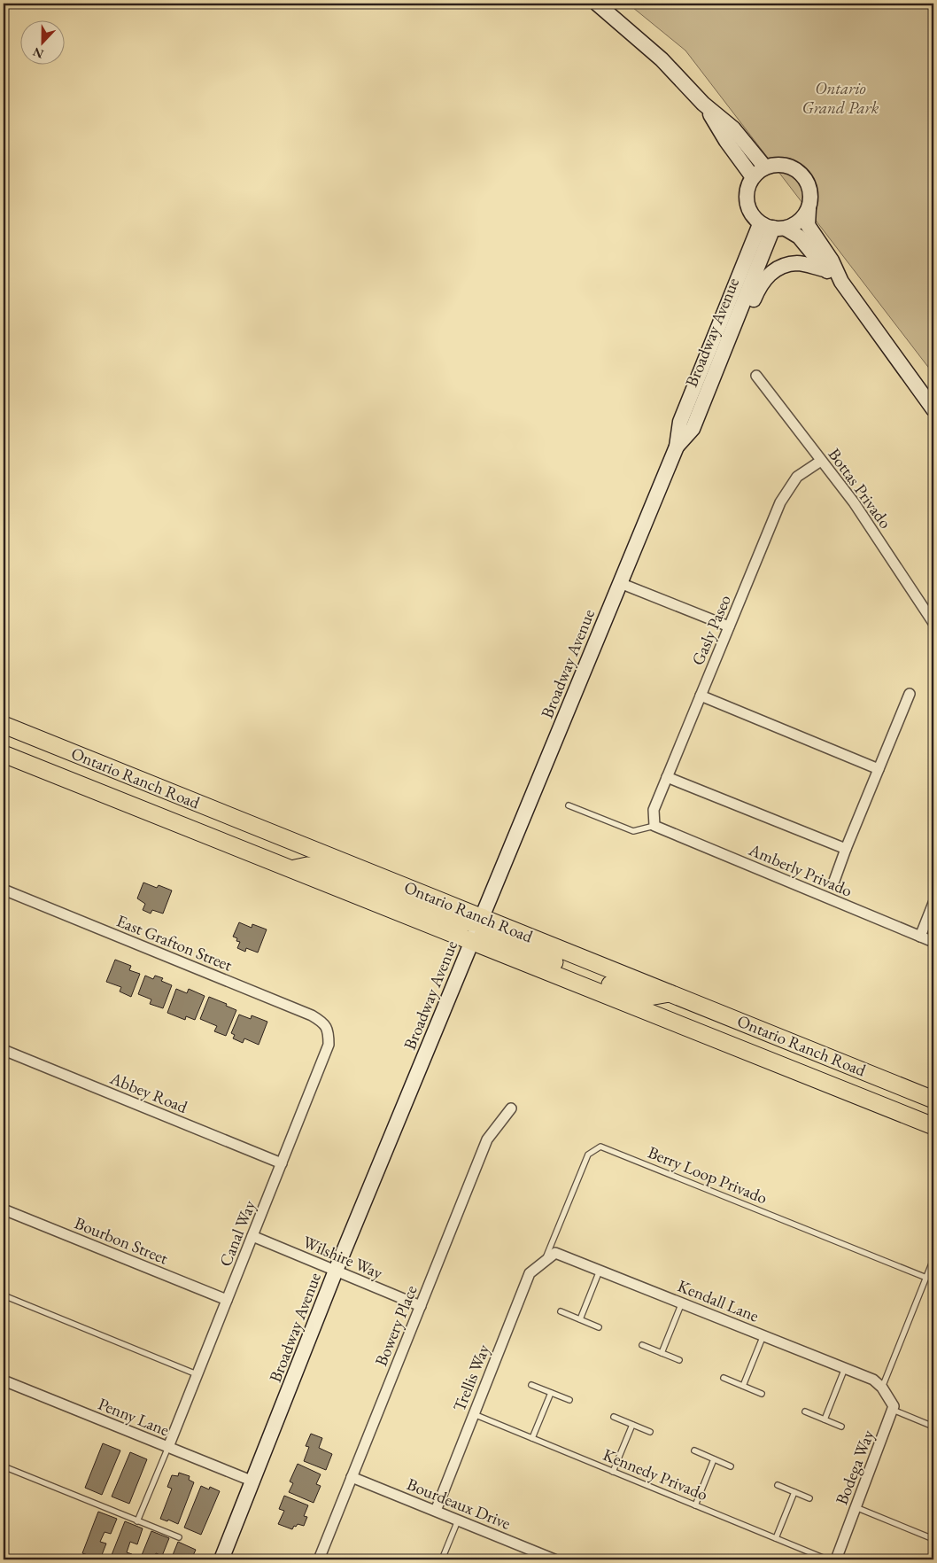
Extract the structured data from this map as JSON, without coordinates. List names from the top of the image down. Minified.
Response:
{"streets":{"main road":["Ontario Ranch Road"],"street":["Broadway Avenue","Bottas Privado","Gasly Paseo","Amberly Privado","East Grafton Street","Abbey Road","Canal Way","Bourbon Street","Wilshire Way","Kendall Lane","Bowery Place","Trellis Way","Penny Lane","Bodega Way","Bourdeaux Drive"],"lane":["Berry Loop Privado","Kennedy Privado"]},"crossings":[["Broadway Avenue","Ontario Ranch Road"],["Broadway Avenue","Wilshire Way"],["Broadway Avenue","Penny Lane"],["Bottas Privado","Gasly Paseo"],["Gasly Paseo","Amberly Privado"],["East Grafton Street","Canal Way"],["Abbey Road","Canal Way"],["Berry Loop Privado","Kendall Lane"],["Berry Loop Privado","Trellis Way"],["Canal Way","Bourbon Street"],["Canal Way","Wilshire Way"],["Canal Way","Penny Lane"],["Wilshire Way","Bowery Place"],["Kendall Lane","Trellis Way"],["Bowery Place","Bourdeaux Drive"],["Trellis Way","Kennedy Privado"],["Trellis Way","Bourdeaux Drive"]],"parks":["Ontario Grand Park"],"north":"bottom"}
